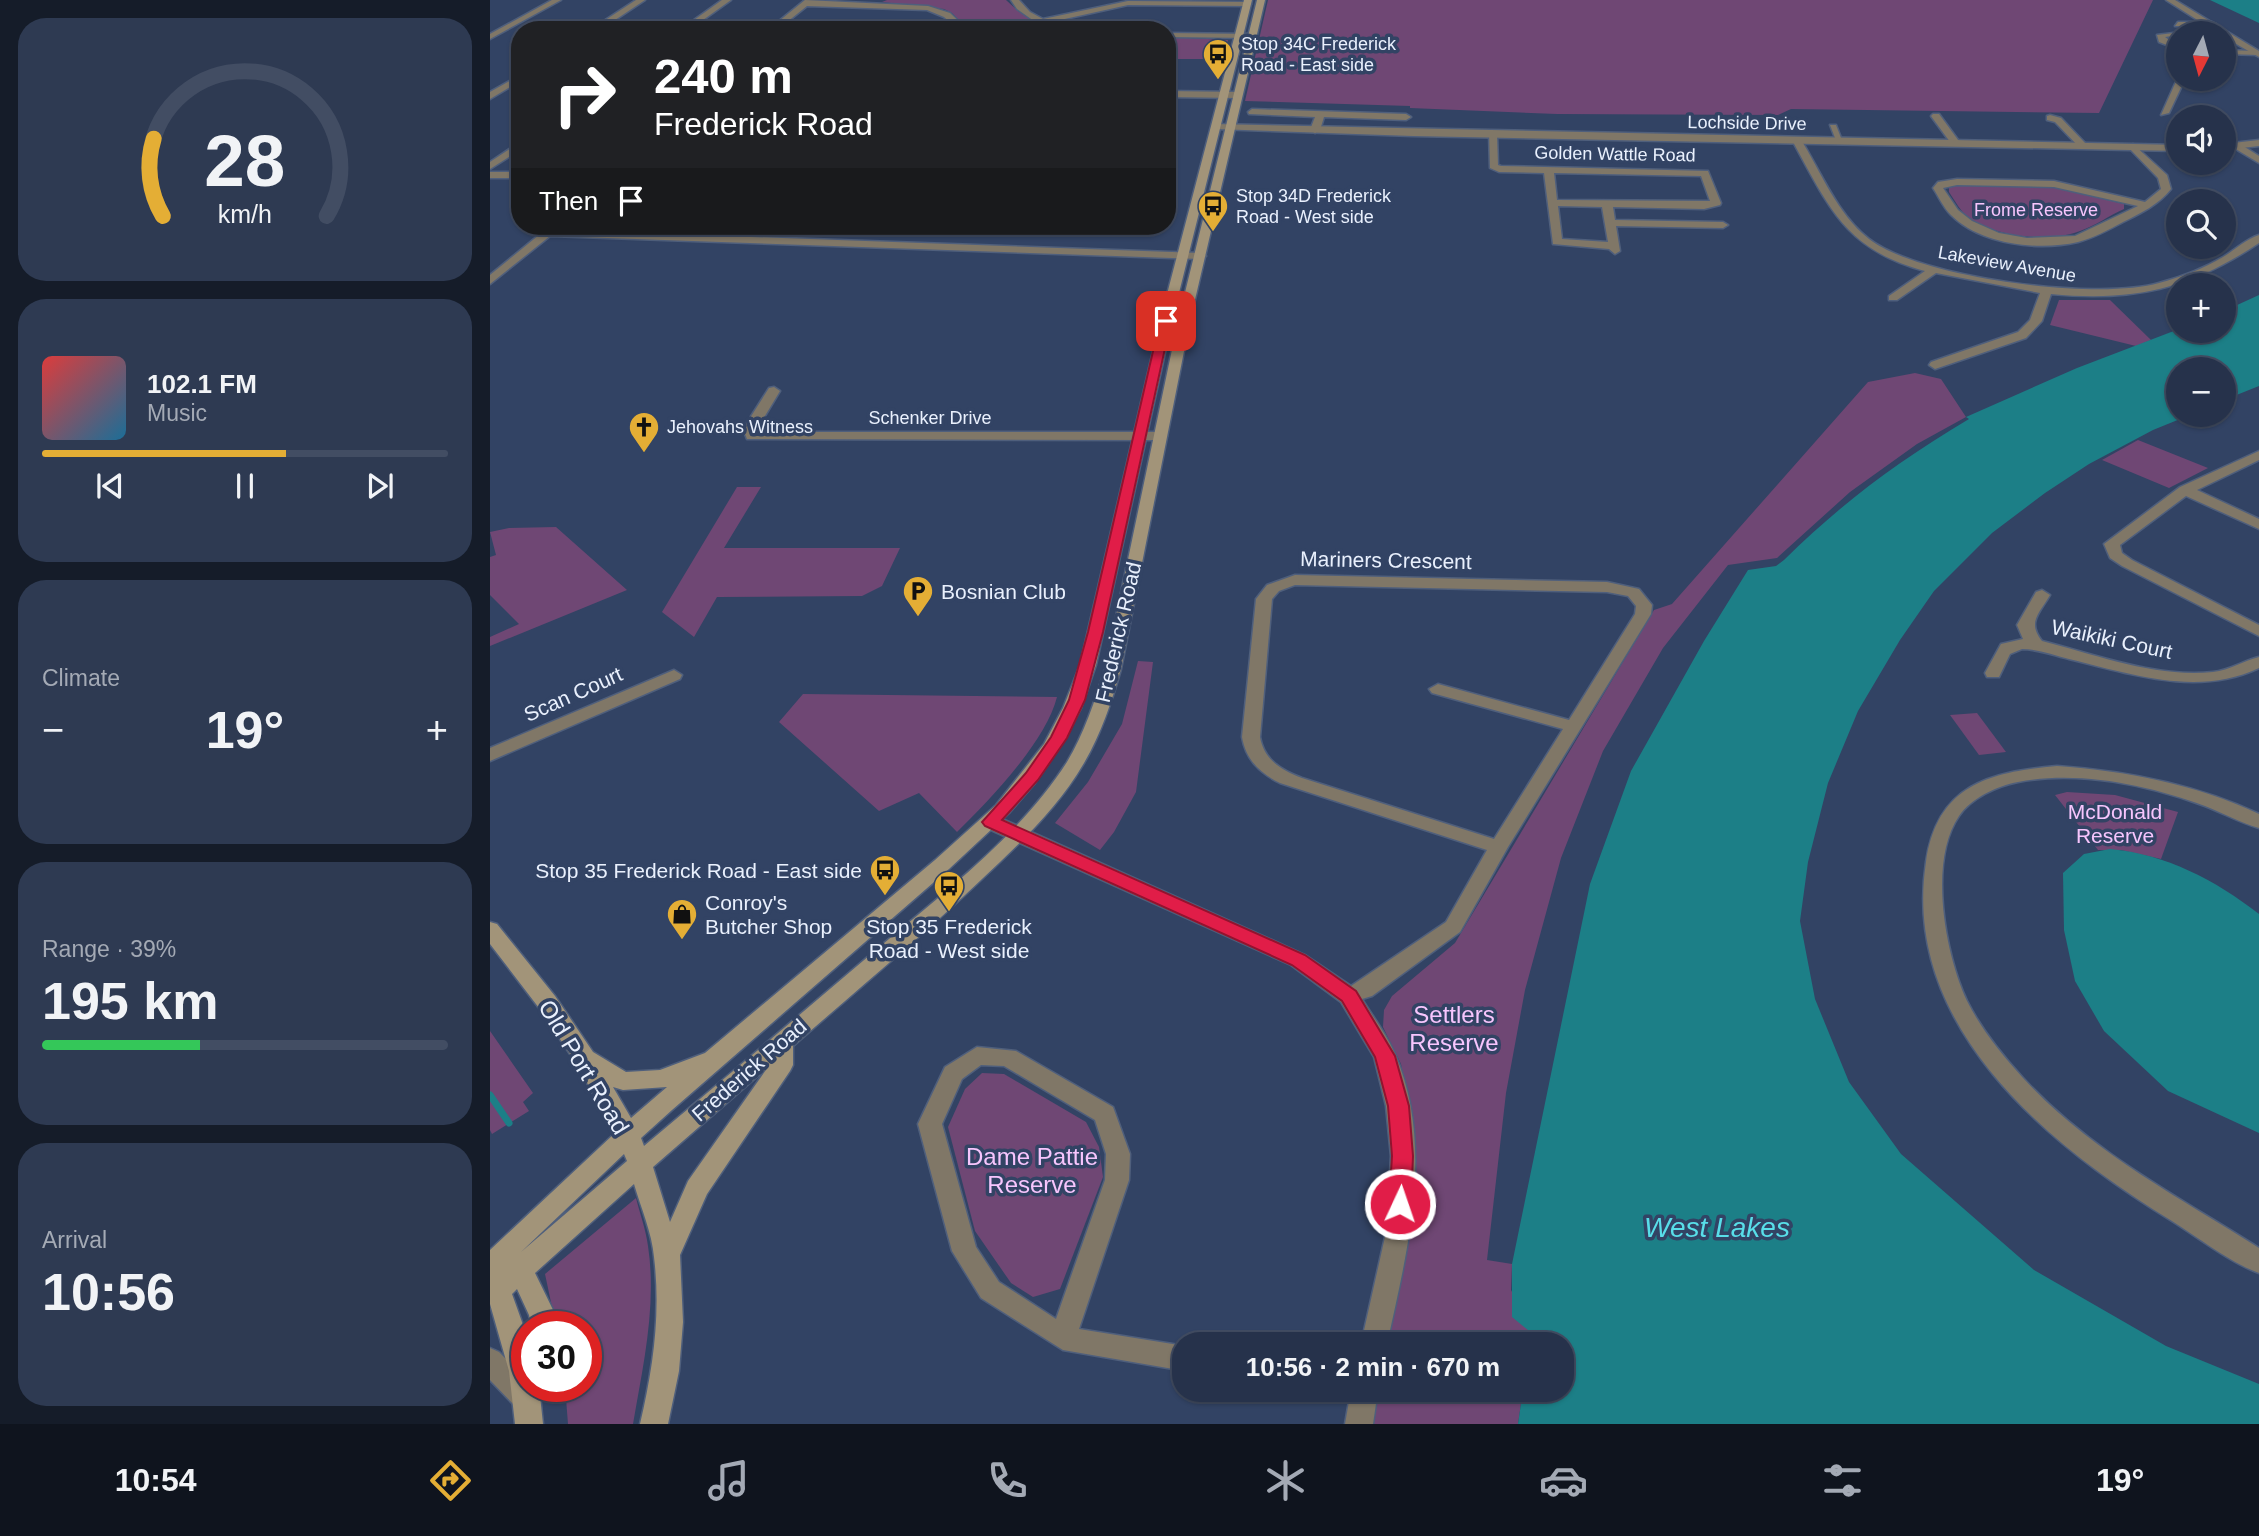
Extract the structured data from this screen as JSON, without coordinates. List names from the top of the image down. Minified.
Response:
{"streets":{"main road":["Frederick Road","Old Port Road"],"street":["Lochside Drive","Golden Wattle Road","Lakeview Avenue","Schenker Drive","Mariners Crescent","Waikiki Court","Scan Court"]},"crossings":[["Lochside Drive","Golden Wattle Road"],["Lochside Drive","Lakeview Avenue"],["Lochside Drive","Frederick Road"],["Schenker Drive","Frederick Road"],["Frederick Road","Old Port Road"]],"water":["West Lakes"],"parks":["Frome Reserve","McDonald Reserve","Settlers Reserve","Dame Pattie Reserve"],"places":{"bus stop":["Stop 34C Frederick Road - East side","Stop 34D Frederick Road - West side","Stop 35 Frederick Road - East side","Stop 35 Frederick Road - West side"],"church":["Jehovahs Witness"],"parking":["Bosnian Club"],"shop":["Conroy's Butcher Shop"]},"north":"bottom","page":{"map_buttons":["+","−"],"turn":["240 m","Frederick Road"],"then":"Then","song":["102.1 FM","Music"],"tile":["Climate",["Range · 39%","195 km"],["Arrival","10:56"]],"heat":["−","19°","+"],"limit":"30","trip":"10:56 · 2 min · 670 m","tabs":["10:54","19°"],"gauge":["28","km/h"]}}
